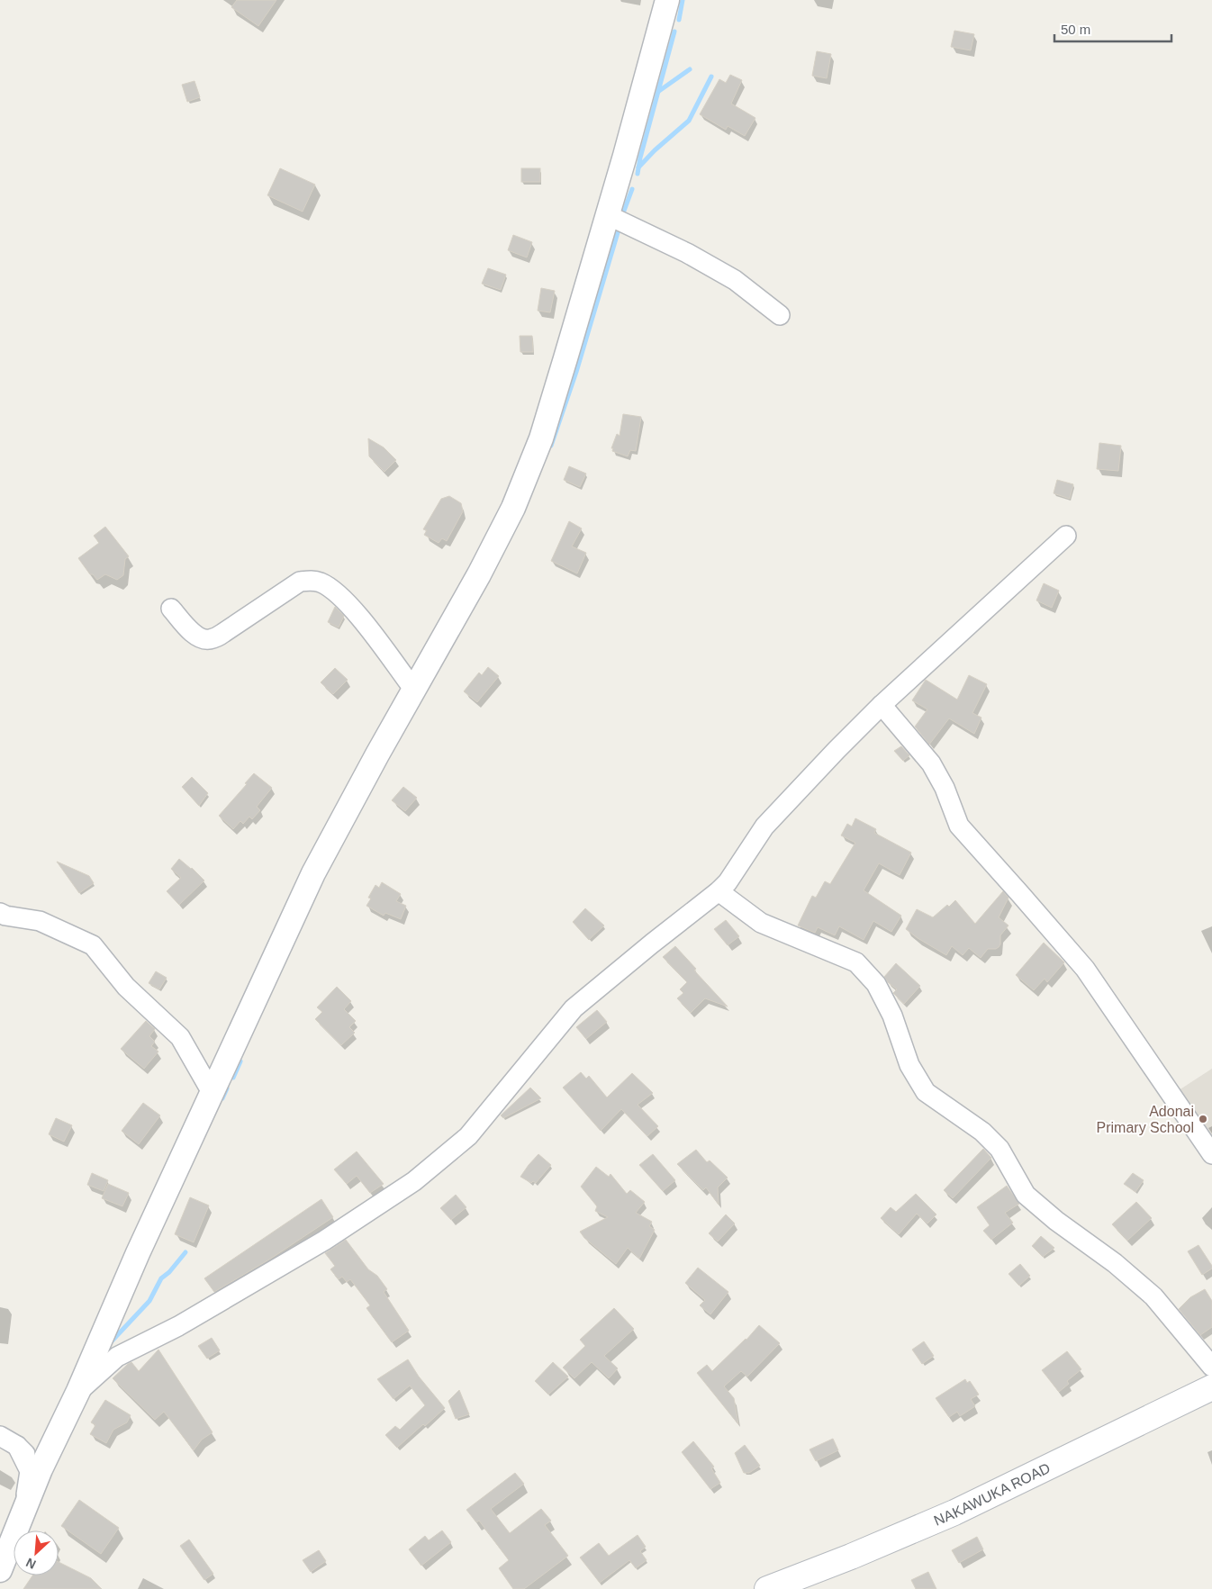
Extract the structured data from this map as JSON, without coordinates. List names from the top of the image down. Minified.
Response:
{"streets":{"main road":["NAKAWUKA ROAD"]},"places":["Adonai Primary School"],"scale_bar":"50 m","north":"bottom left"}
